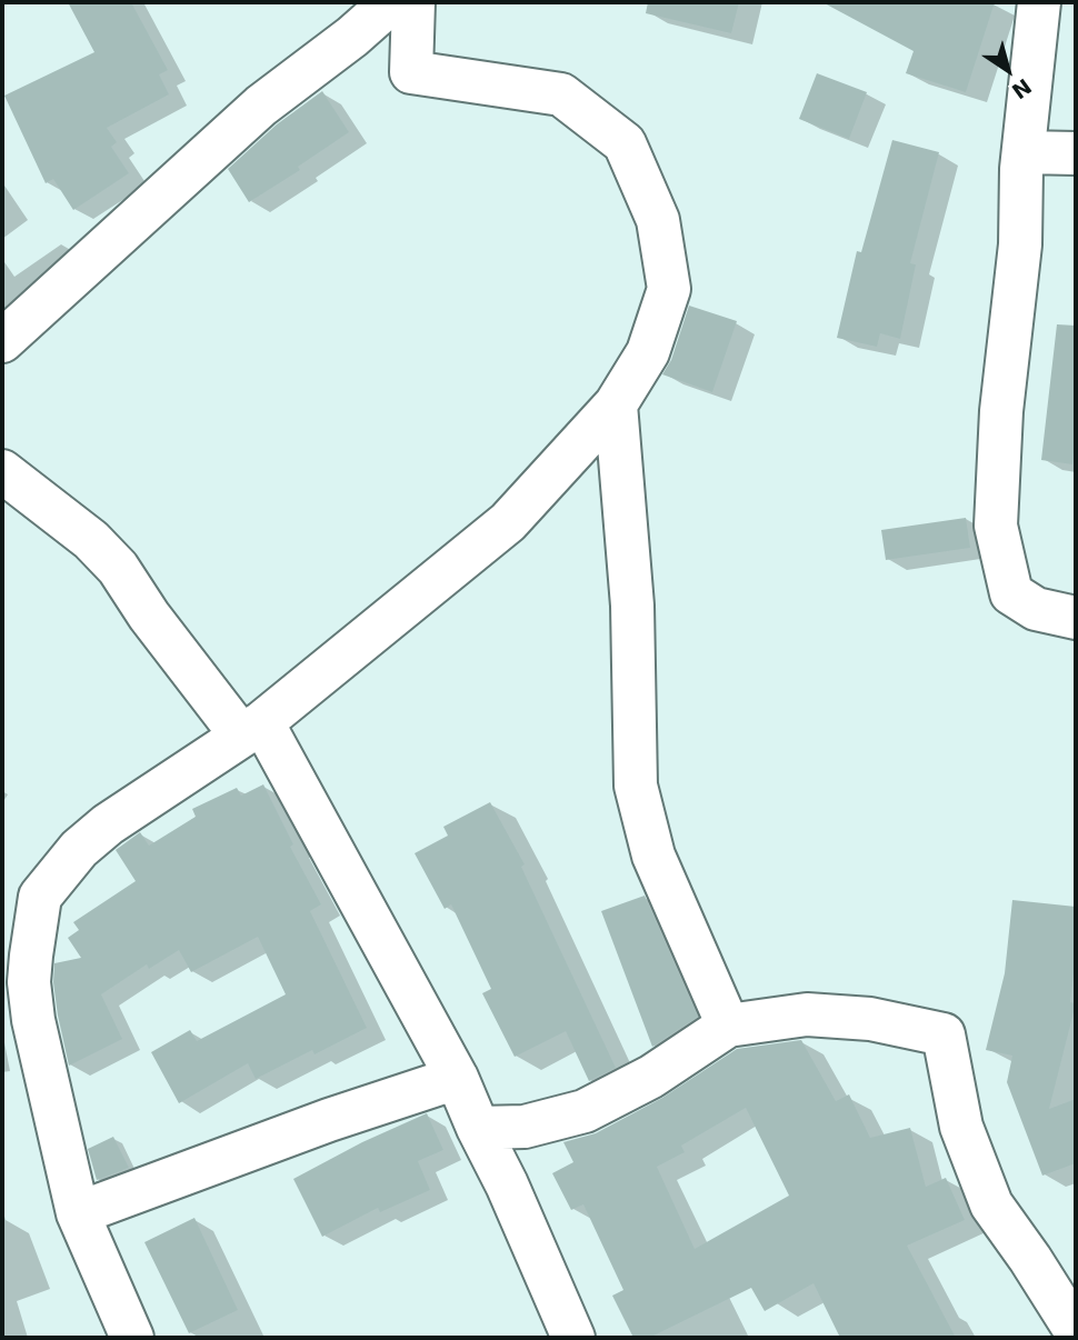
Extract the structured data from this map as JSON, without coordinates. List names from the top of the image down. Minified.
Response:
{"north":"bottom right"}
